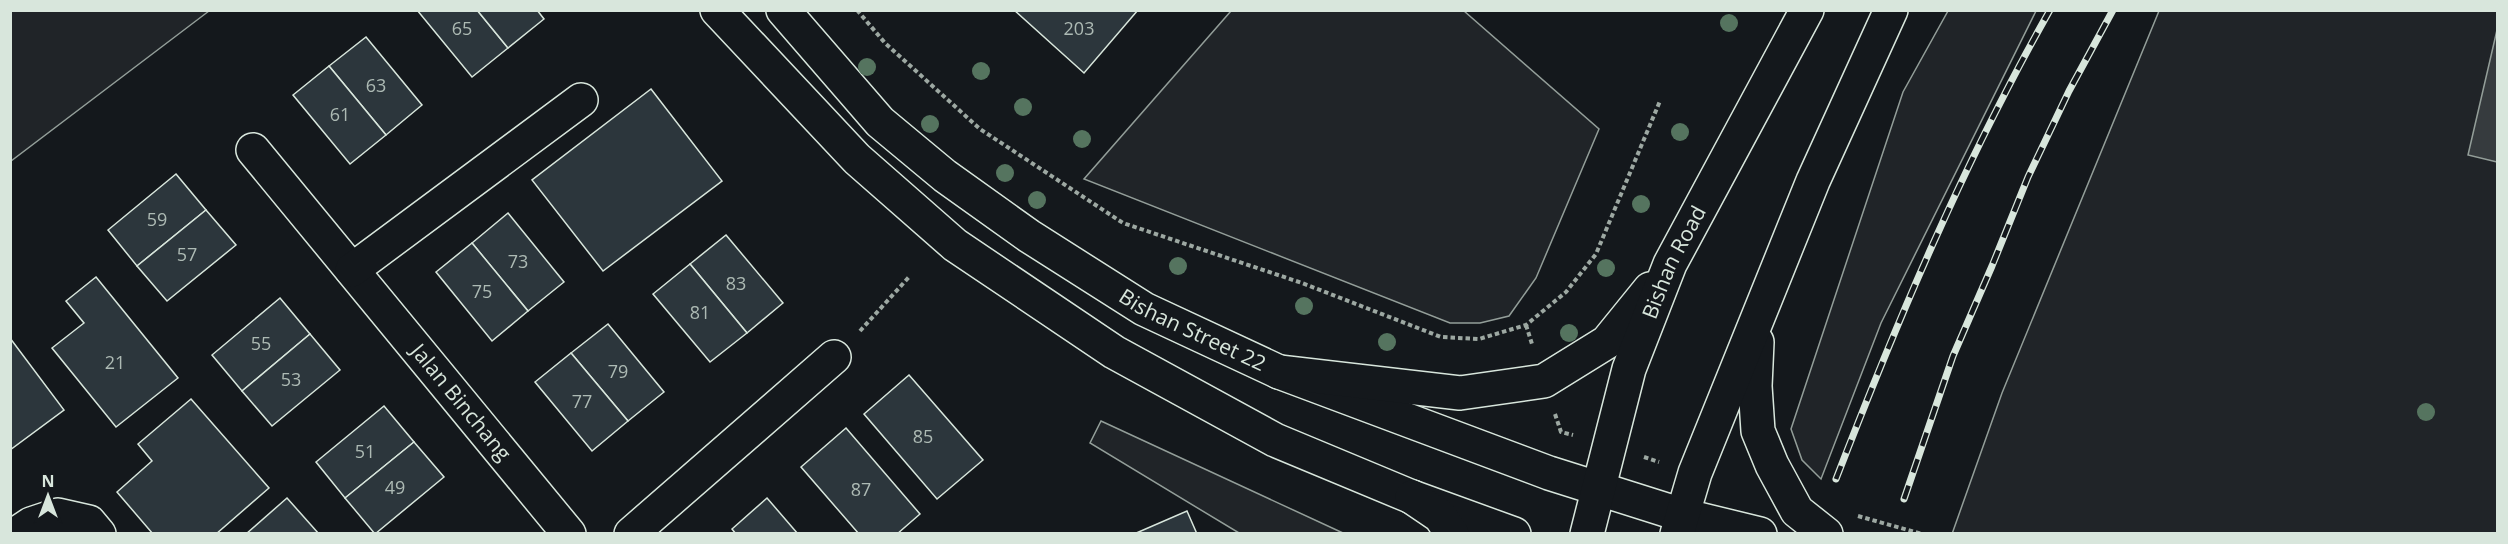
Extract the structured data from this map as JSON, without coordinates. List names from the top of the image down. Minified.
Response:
{"streets":{"main road":["Bishan Road","Bishan Street 22","Jalan Binchang"]},"crossings":[["Bishan Road","Bishan Street 22"]],"house_numbers":["65","203","63","61","59","57","73","83","75","81","55","21","79","53","77","85","51","49","87"],"north":"top"}
